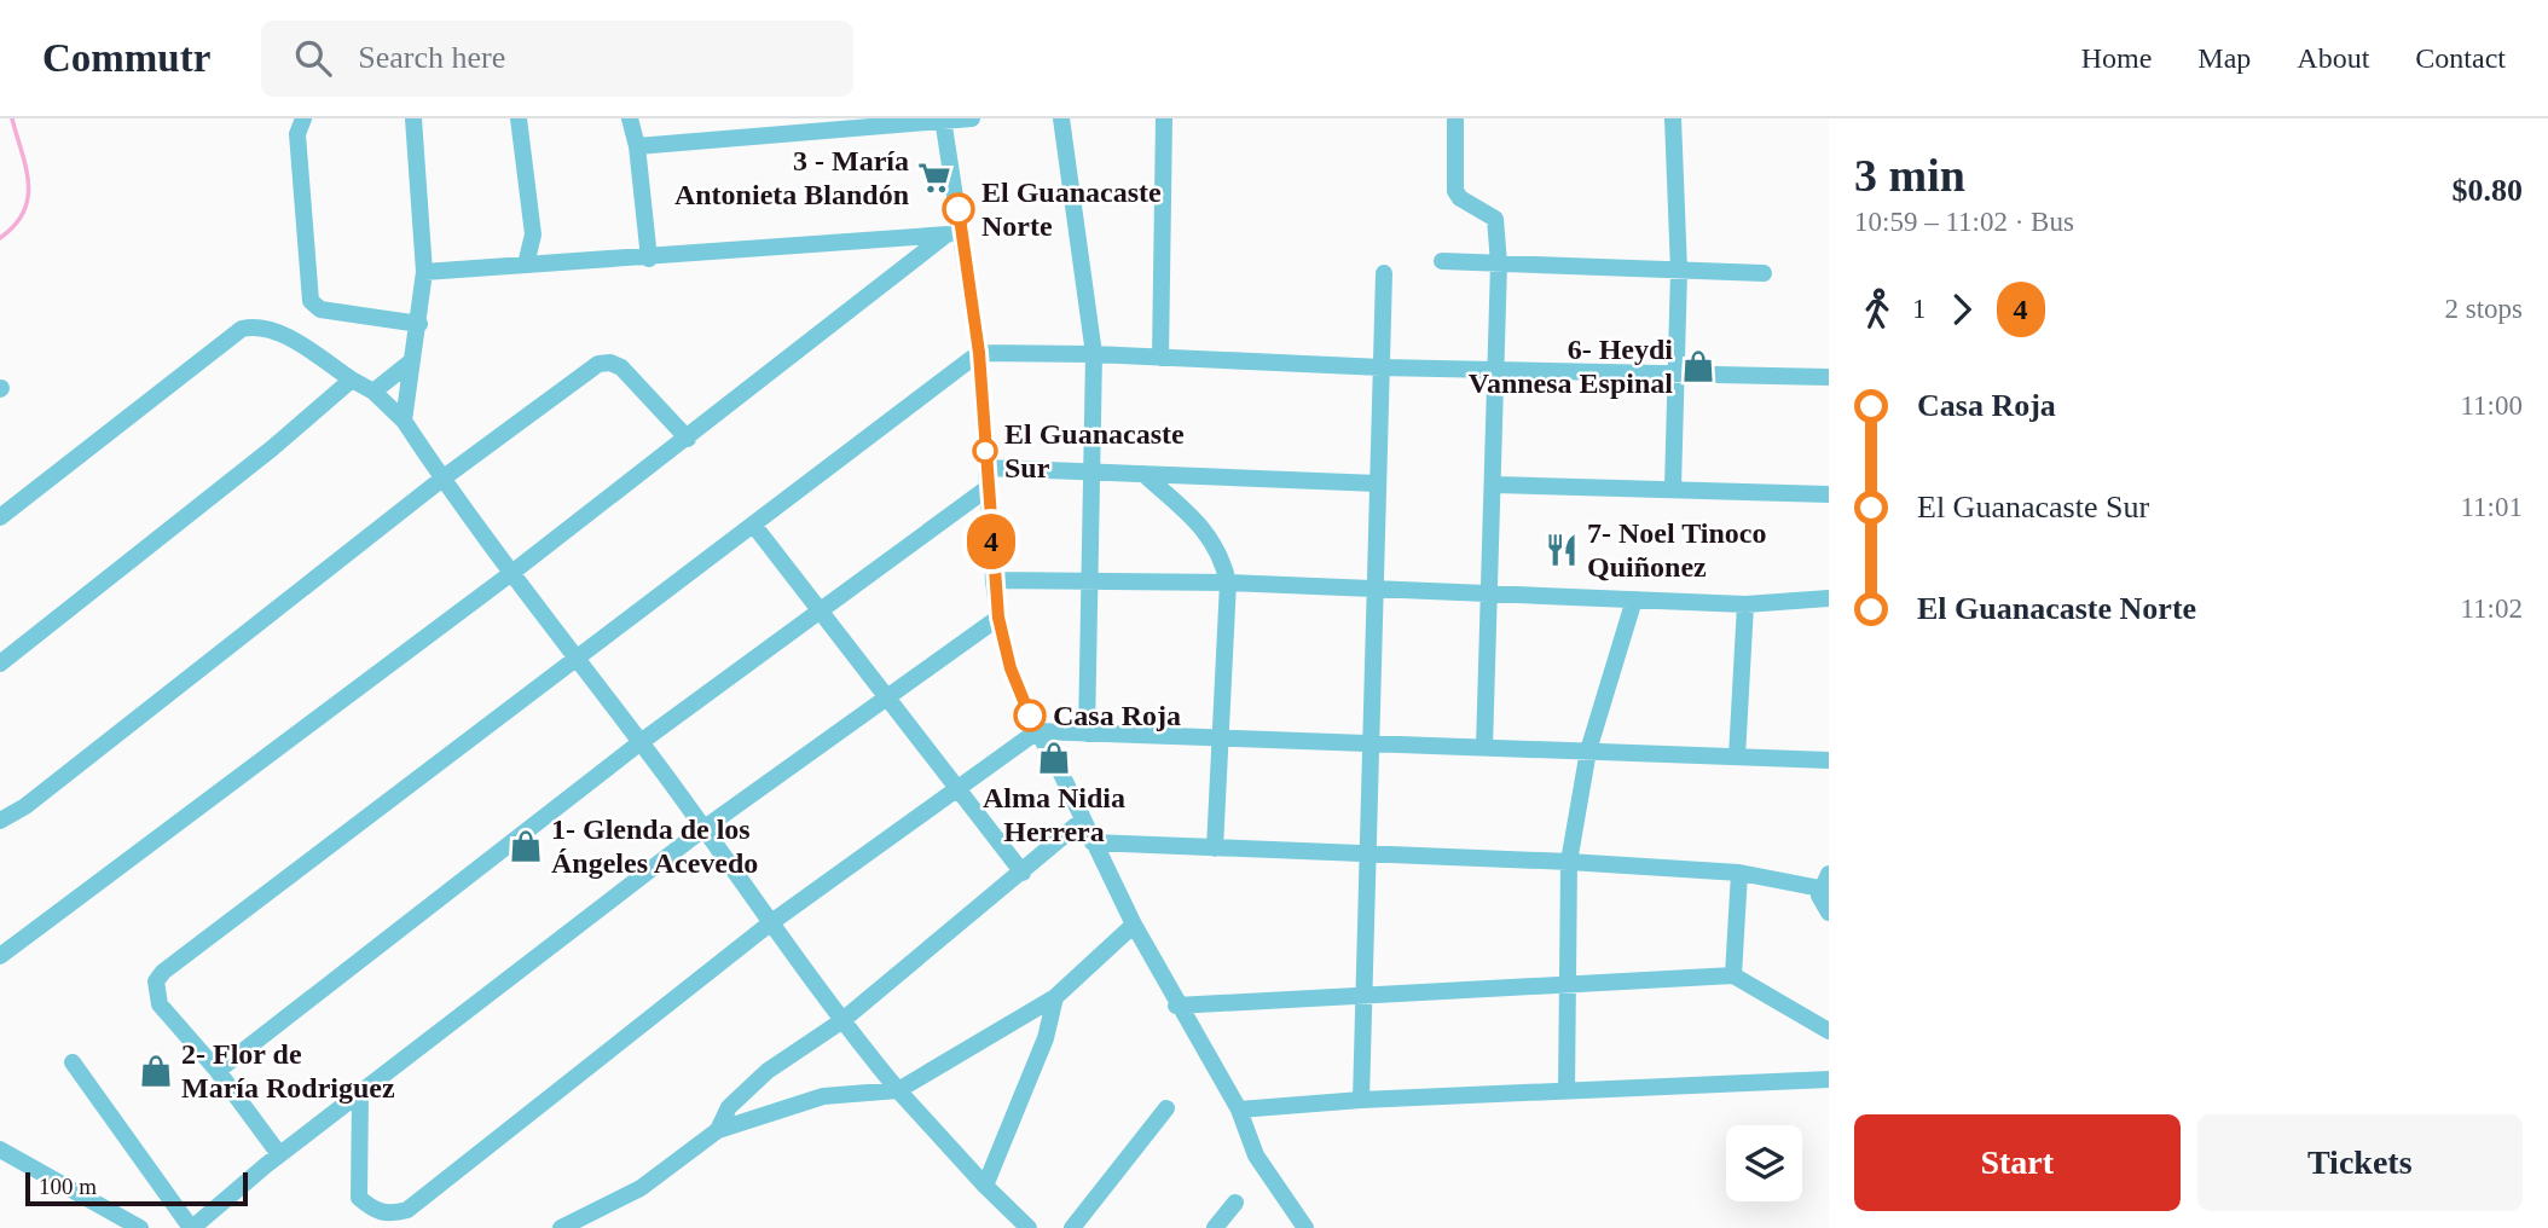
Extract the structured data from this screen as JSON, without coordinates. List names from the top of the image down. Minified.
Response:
{"places":{"supermarket":["3 - María Antonieta Blandón"],"other":["El Guanacaste Norte","El Guanacaste Sur","Casa Roja"],"shop":["6- Heydi Vannesa Espinal","Alma Nidia Herrera","1- Glenda de los Ángeles Acevedo","2- Flor de María Rodriguez"],"restaurant":["7- Noel Tinoco Quiñonez"]},"lines":["bus line 4"],"scale_bar":"100 m","page":{"header":"Commutr","search":"Search here","nav":["Home","Map","About","Contact"],"on_map":"4","heading":["3 min","10:59 – 11:02 · Bus","$0.80"],"legs":["1","4","2 stops"],"list":[{"name":"Casa Roja","value":"11:00"},{"name":"El Guanacaste Sur","value":"11:01"},{"name":"El Guanacaste Norte","value":"11:02"}],"buttons":["Start","Tickets"],"scale":"100 m"}}
